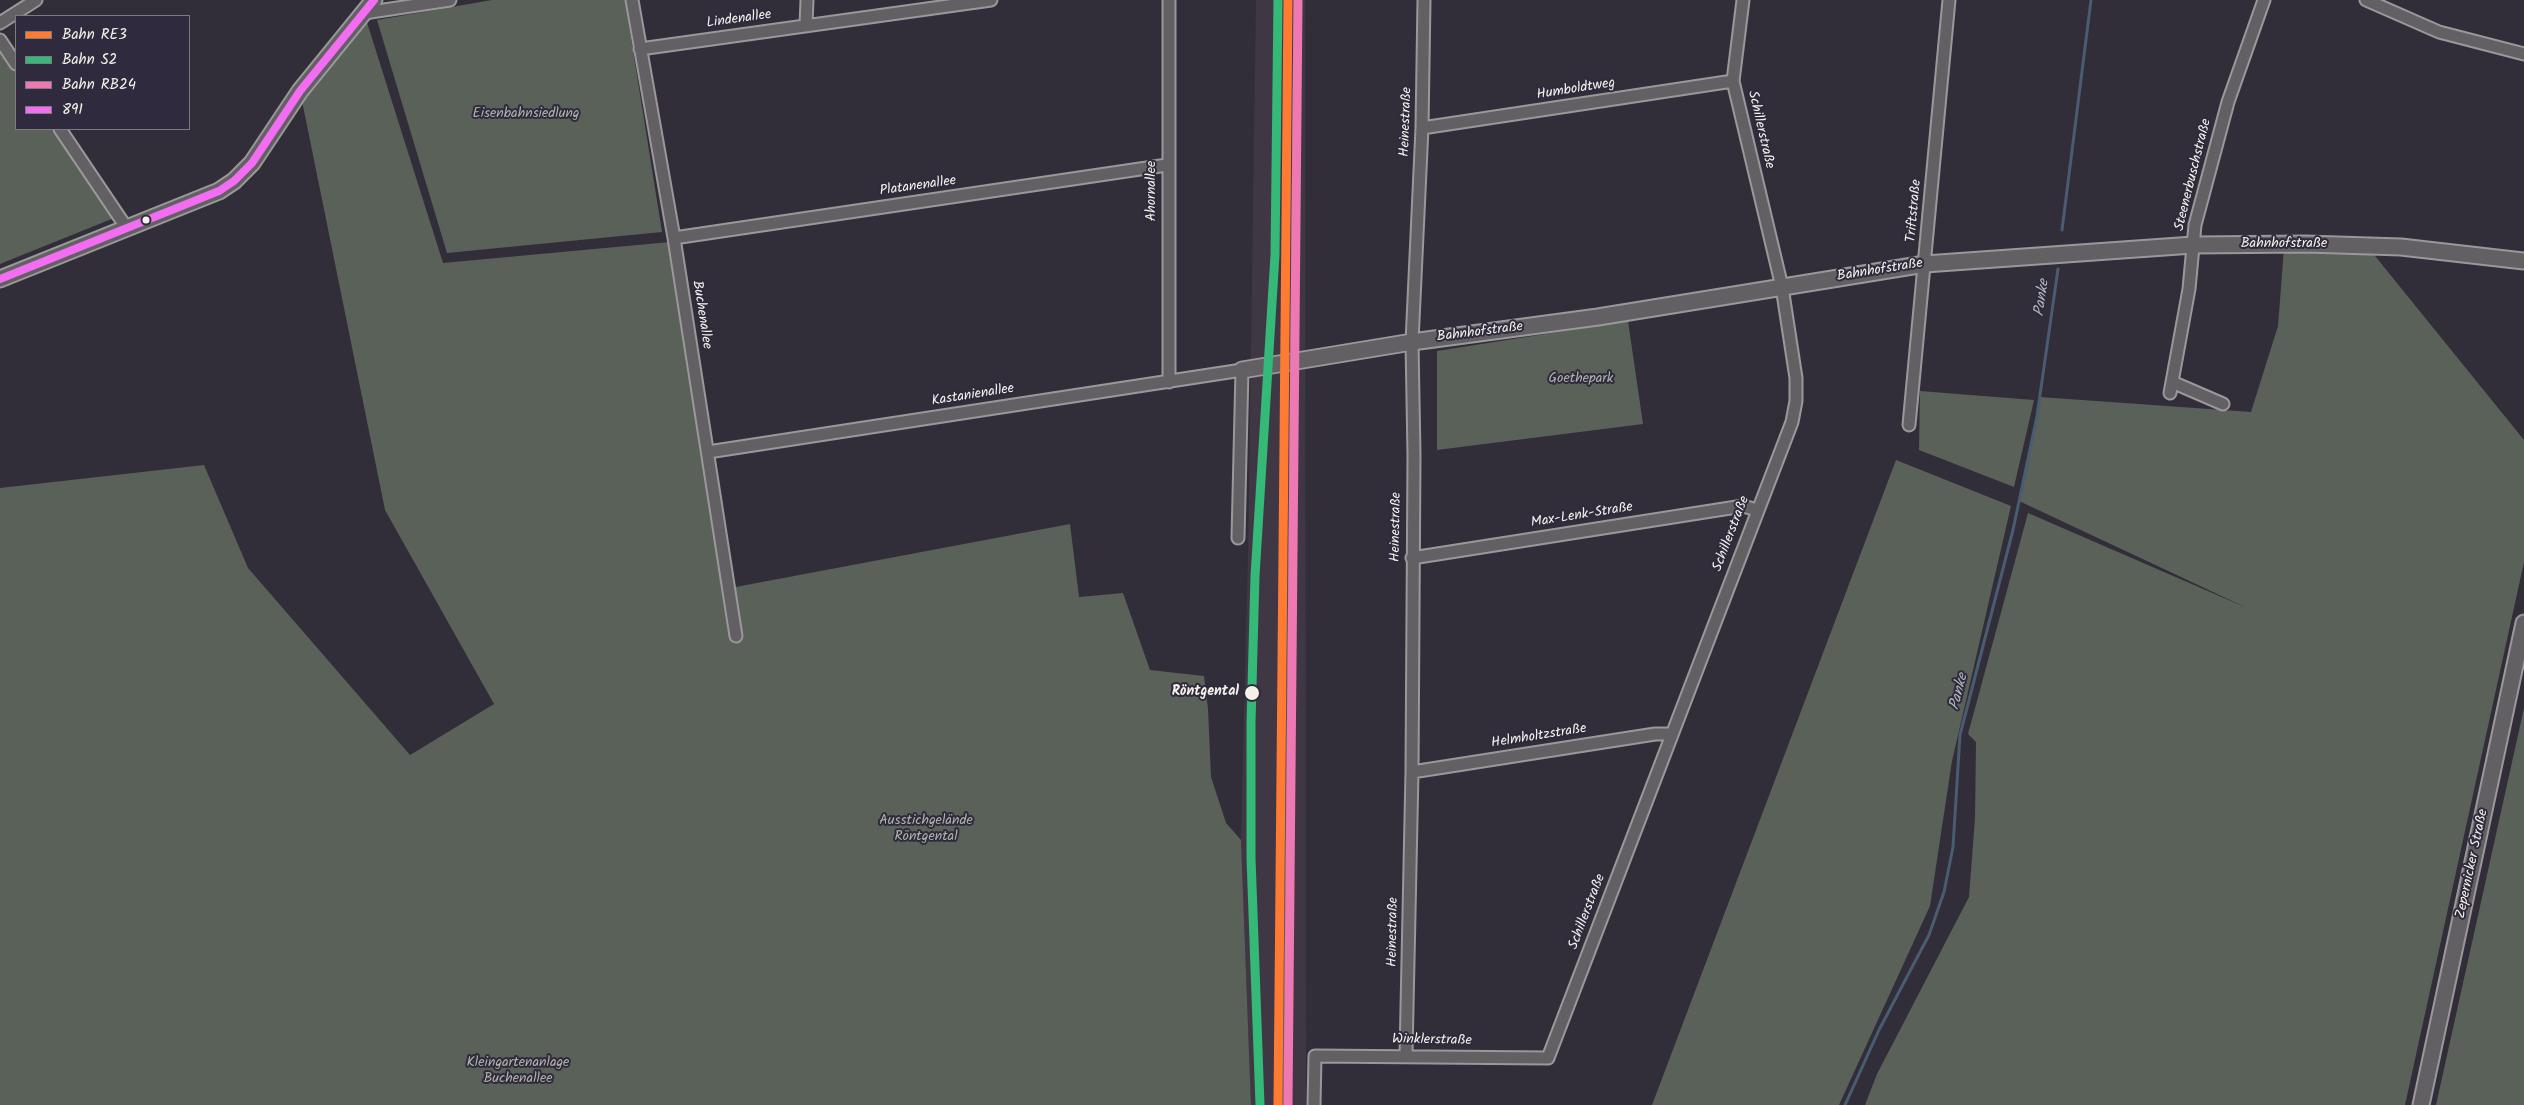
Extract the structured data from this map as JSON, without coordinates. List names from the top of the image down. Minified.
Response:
{"streets":{"street":["Lindenallee","Humboldtweg","Heinestraße","Schillerstraße","Steenerbuschstraße","Platanenallee","Ahornallee","Triftstraße","Bahnhofstraße","Buchenallee","Kastanienallee","Max-Lenk-Straße","Helmholtzstraße","Zepernicker Straße","Winklerstraße"]},"crossings":[["Lindenallee","Buchenallee"],["Humboldtweg","Heinestraße"],["Humboldtweg","Schillerstraße"],["Heinestraße","Bahnhofstraße"],["Heinestraße","Max-Lenk-Straße"],["Heinestraße","Helmholtzstraße"],["Heinestraße","Winklerstraße"],["Schillerstraße","Bahnhofstraße"],["Schillerstraße","Max-Lenk-Straße"],["Schillerstraße","Helmholtzstraße"],["Schillerstraße","Winklerstraße"],["Steenerbuschstraße","Bahnhofstraße"],["Platanenallee","Ahornallee"],["Platanenallee","Buchenallee"],["Ahornallee","Kastanienallee"],["Triftstraße","Bahnhofstraße"],["Bahnhofstraße","Kastanienallee"],["Buchenallee","Kastanienallee"]],"water":["Panke"],"parks":["Eisenbahnsiedlung","Goethepark","Ausstichgelände Röntgental","Kleingartenanlage Buchenallee"],"places":["Röntgental"],"lines":["rail line RE3","rail line S2","rail line RB24","transit line 891"],"legend":["Bahn RE3","Bahn S2","Bahn RB24","891"]}
